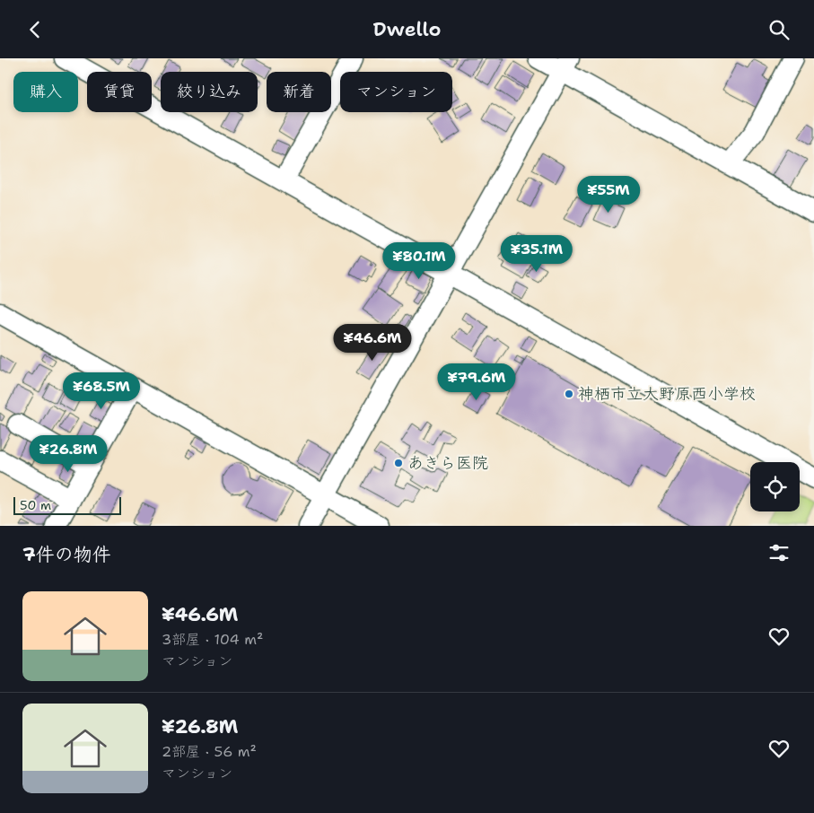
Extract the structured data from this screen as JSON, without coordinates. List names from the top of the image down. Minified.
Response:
{"places":["神栖市立大野原西小学校","あきら医院"],"scale_bar":"50 m","page":{"header":"Dwello","chip":["購入","賃貸","絞り込み","新着","マンション"],"price":["¥55M","¥35.1M","¥80.1M","¥46.6M","¥79.6M","¥68.5M","¥26.8M"],"scale":"50 m","heading":"7件の物件","list":[{"name":"¥46.6M","note":"3部屋 · 104 m² · マンション"},{"name":"¥26.8M","note":"2部屋 · 56 m² · マンション"}]}}
